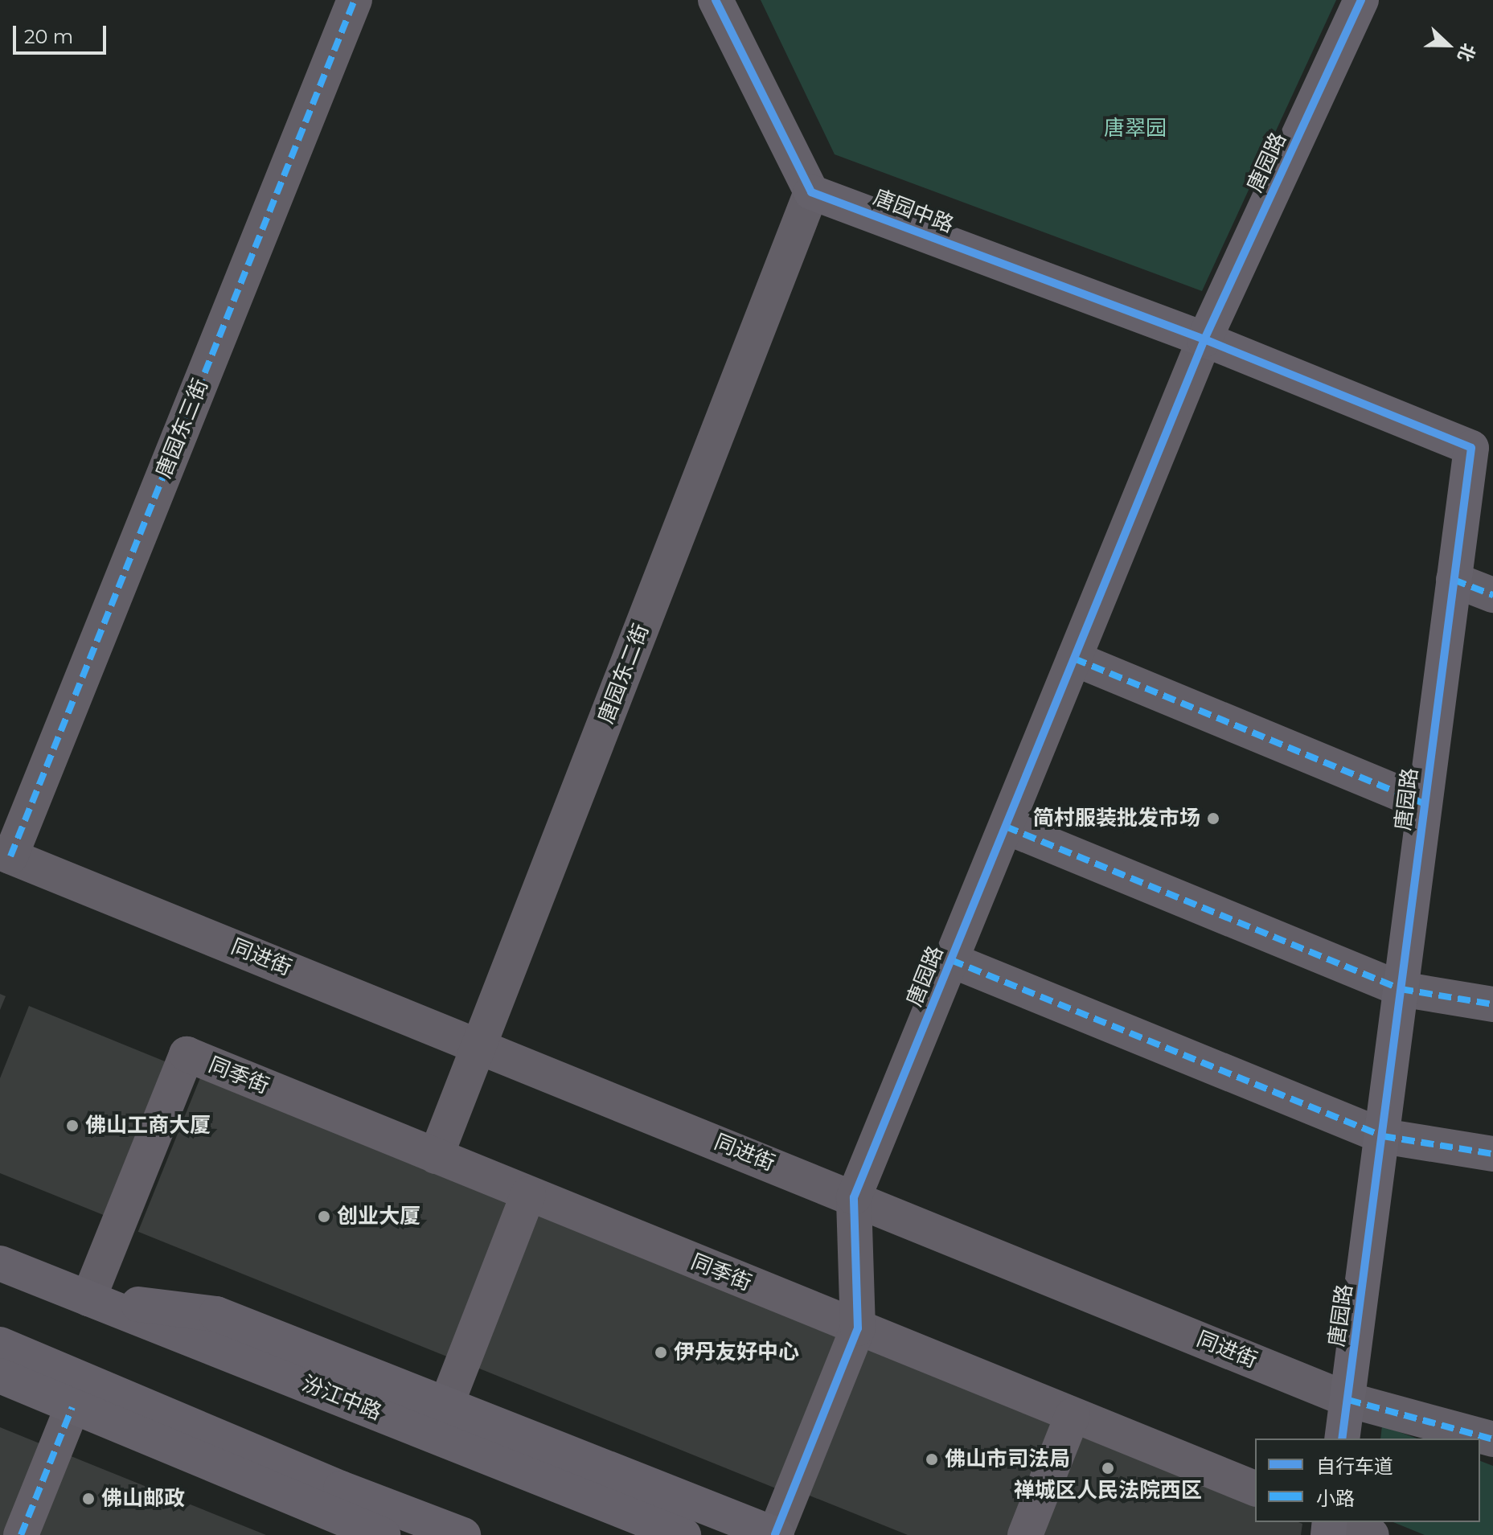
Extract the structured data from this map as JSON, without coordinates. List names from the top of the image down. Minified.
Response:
{"streets":{"main road":["唐园路","唐园中路","汾江中路"],"street":["唐园东三街","唐园东二街","同进街","同季街"]},"crossings":[["唐园路","唐园中路"],["唐园路","同进街"],["唐园中路","唐园东二街"],["唐园东三街","同进街"],["唐园东二街","同进街"],["唐园东二街","同季街"],["同季街","汾江中路"]],"parks":["唐翠园"],"places":["简村服装批发市场","佛山工商大厦","创业大厦","伊丹友好中心","佛山市司法局","禅城区人民法院西区","佛山邮政"],"legend":["自行车道","小路"],"scale_bar":"20 m","north":"right"}
